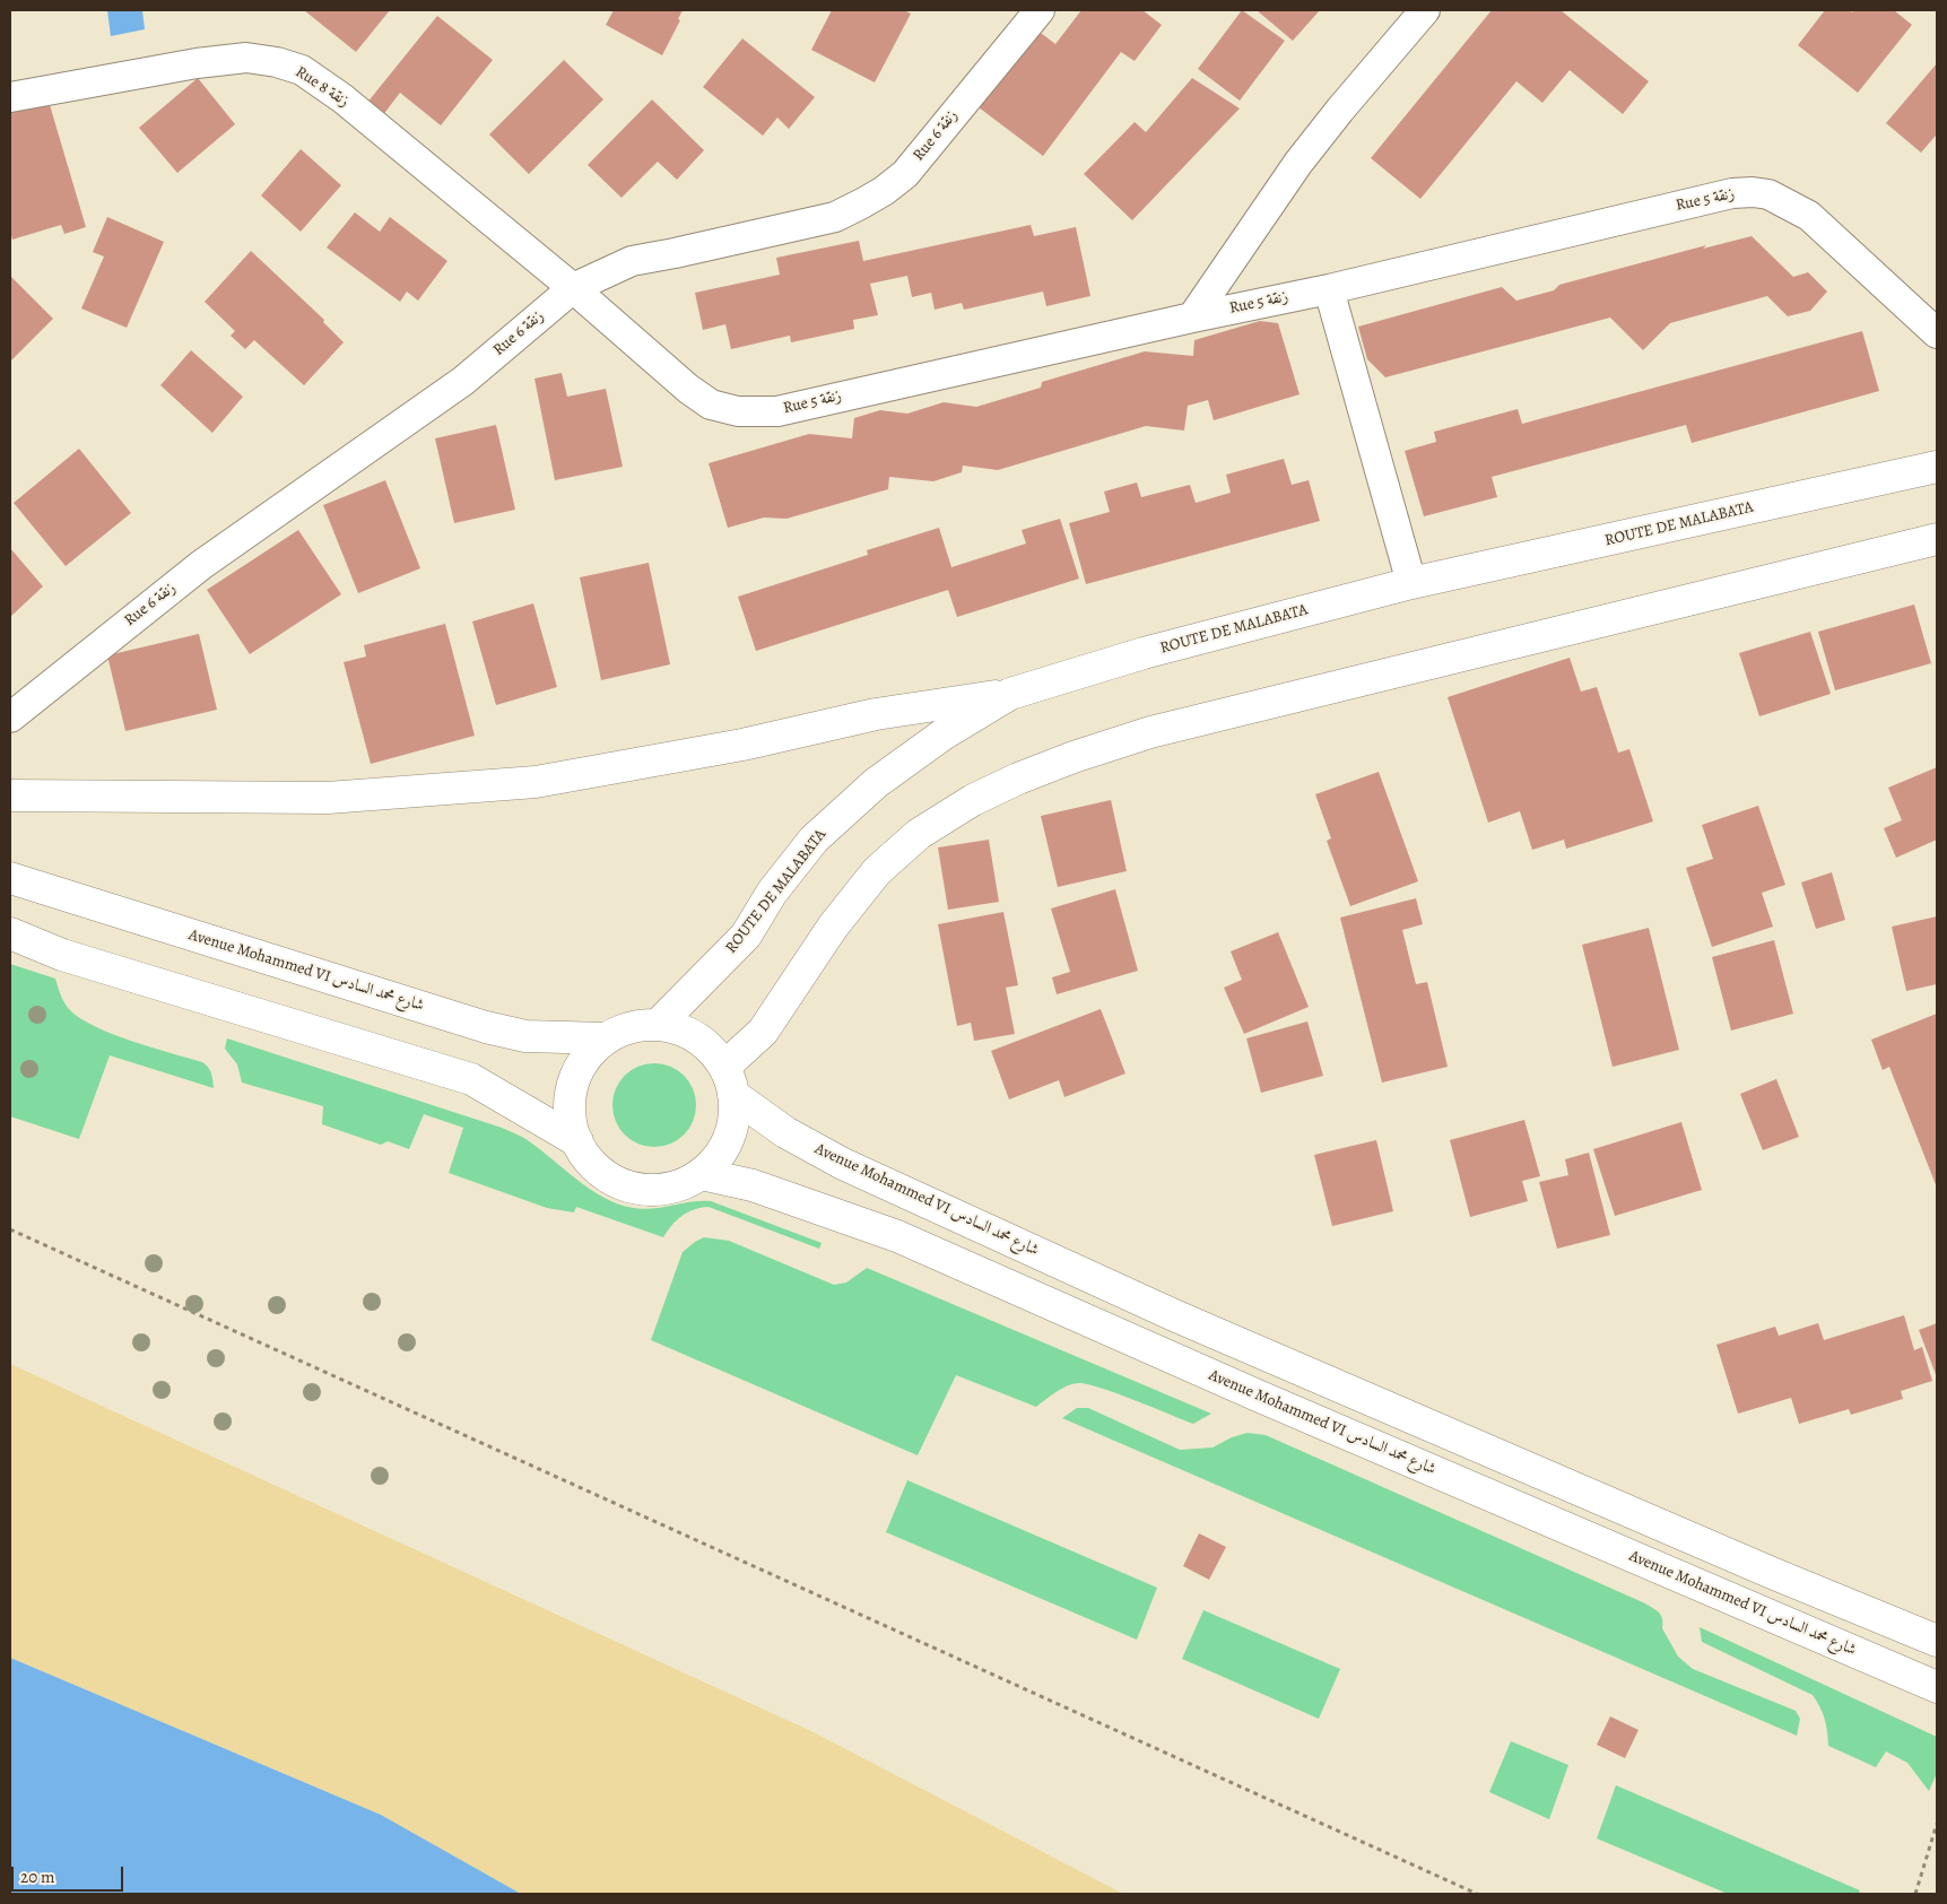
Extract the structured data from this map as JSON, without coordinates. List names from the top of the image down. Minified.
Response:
{"streets":{"main road":["ROUTE DE MALABATA","Avenue Mohammed VI شارع محمد السادس"],"street":["Rue 8 زنقة","Rue 6 زنقة","Rue 5 زنقة"]},"crossings":[["Rue 8 زنقة","Rue 6 زنقة"],["Rue 8 زنقة","Rue 5 زنقة"],["Rue 6 زنقة","Rue 5 زنقة"],["ROUTE DE MALABATA","Avenue Mohammed VI شارع محمد السادس"]],"scale_bar":"20 m"}
